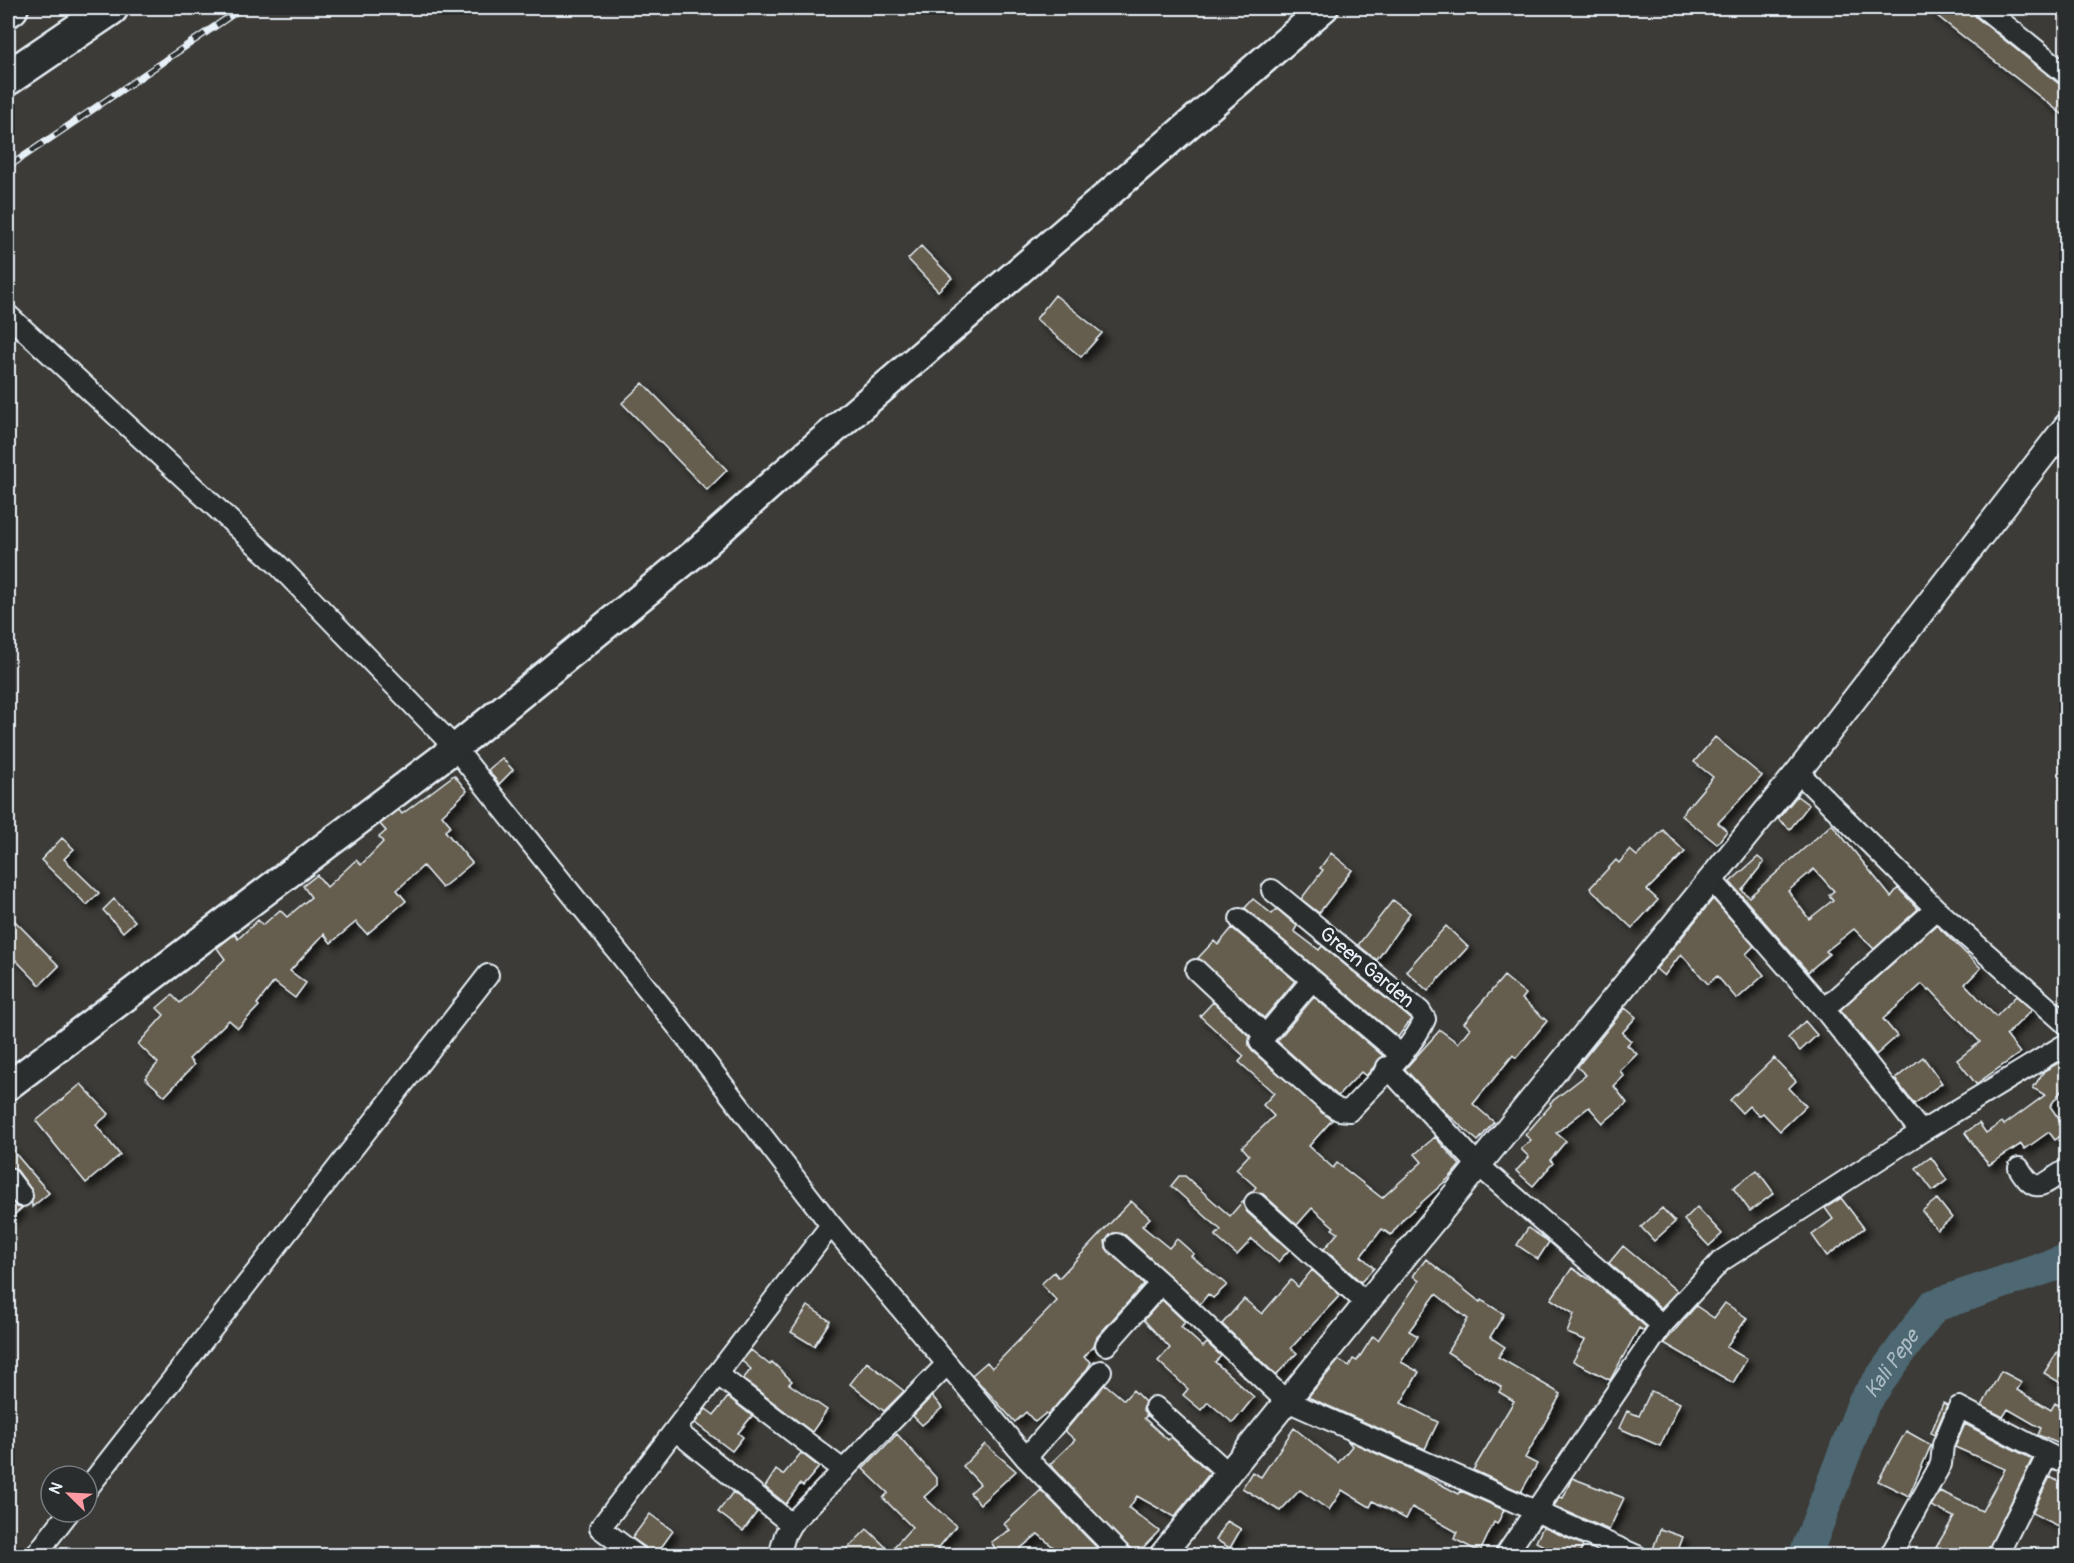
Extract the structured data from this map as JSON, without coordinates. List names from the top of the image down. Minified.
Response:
{"streets":{"street":["Green Garden"]},"water":["Kali Pepe"],"north":"top left"}
